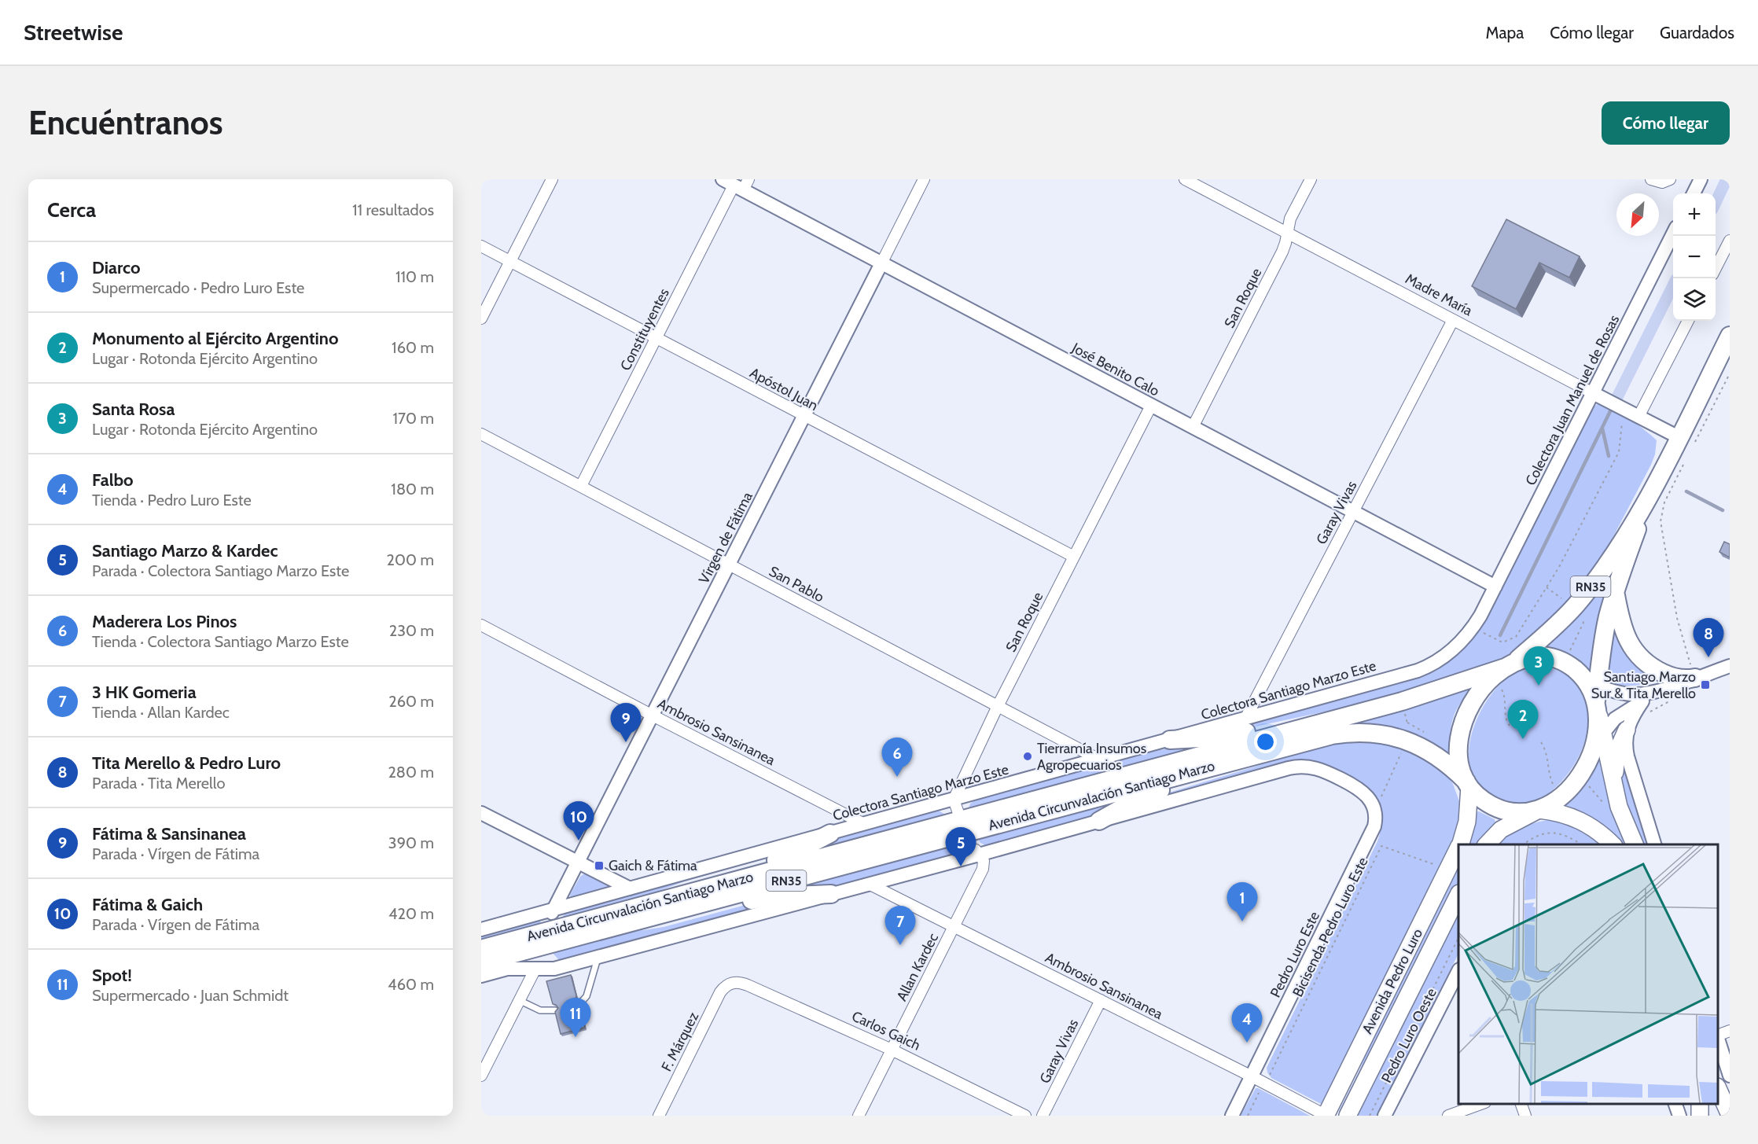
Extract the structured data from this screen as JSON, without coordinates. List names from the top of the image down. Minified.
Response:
{"streets":{"highway":["RN35","Avenida Circunvalación Santiago Marzo"],"main road":["Avenida Pedro Luro"],"street":["Madre María","San Roque","Constituyentes","José Benito Calo","Apóstol Juan","Colectora Juan Manuel de Rosas","Garay Vivas","Vírgen de Fátima","San Pablo","Colectora Santiago Marzo Este","Ambrosio Sansinanea","Pedro Luro Este","Allan Kardec","Carlos Gaich","Pedro Luro Oeste","F. Márquez"],"path":["Bicisenda Pedro Luro Este"]},"crossings":[["Madre María","San Roque"],["Madre María","Colectora Juan Manuel de Rosas"],["Madre María","Garay Vivas"],["Madre María","RN35"],["San Roque","José Benito Calo"],["San Roque","Apóstol Juan"],["San Roque","San Pablo"],["San Roque","Colectora Santiago Marzo Este"],["Constituyentes","José Benito Calo"],["Constituyentes","Apóstol Juan"],["Constituyentes","San Pablo"],["José Benito Calo","Colectora Juan Manuel de Rosas"],["José Benito Calo","Garay Vivas"],["José Benito Calo","Vírgen de Fátima"],["José Benito Calo","Colectora Santiago Marzo Este"],["Apóstol Juan","Vírgen de Fátima"],["Colectora Juan Manuel de Rosas","Colectora Santiago Marzo Este"],["Garay Vivas","Colectora Santiago Marzo Este"],["Garay Vivas","Ambrosio Sansinanea"],["Vírgen de Fátima","San Pablo"],["Vírgen de Fátima","Colectora Santiago Marzo Este"],["Vírgen de Fátima","Ambrosio Sansinanea"],["Vírgen de Fátima","Avenida Circunvalación Santiago Marzo"],["San Pablo","Colectora Santiago Marzo Este"],["RN35","Avenida Circunvalación Santiago Marzo"],["RN35","Avenida Pedro Luro"],["Colectora Santiago Marzo Este","Ambrosio Sansinanea"],["Ambrosio Sansinanea","Pedro Luro Este"],["Ambrosio Sansinanea","Allan Kardec"],["Ambrosio Sansinanea","Avenida Pedro Luro"],["Avenida Circunvalación Santiago Marzo","Avenida Pedro Luro"],["Allan Kardec","Carlos Gaich"],["Carlos Gaich","F. Márquez"]],"places":{"transit":["Santiago Marzo Sur & Tita Merello","Gaich & Fátima"],"other":["Tierramía Insumos Agropecuarios"]},"north":"bottom left","page":{"header":"Streetwise","nav":["Mapa","Cómo llegar","Guardados"],"buttons":"Cómo llegar","title":"Encuéntranos","heading":["Cerca","11 resultados"],"map_buttons":["+","−"],"list":[{"mark":"1","name":"Diarco","note":"Supermercado · Pedro Luro Este","value":"110 m"},{"mark":"2","name":"Monumento al Ejército Argentino","note":"Lugar · Rotonda Ejército Argentino","value":"160 m"},{"mark":"3","name":"Santa Rosa","note":"Lugar · Rotonda Ejército Argentino","value":"170 m"},{"mark":"4","name":"Falbo","note":"Tienda · Pedro Luro Este","value":"180 m"},{"mark":"5","name":"Santiago Marzo & Kardec","note":"Parada · Colectora Santiago Marzo Este","value":"200 m"},{"mark":"6","name":"Maderera Los Pinos","note":"Tienda · Colectora Santiago Marzo Este","value":"230 m"},{"mark":"7","name":"3 HK Gomeria","note":"Tienda · Allan Kardec","value":"260 m"},{"mark":"8","name":"Tita Merello & Pedro Luro","note":"Parada · Tita Merello","value":"280 m"},{"mark":"9","name":"Fátima & Sansinanea","note":"Parada · Vírgen de Fátima","value":"390 m"},{"mark":"10","name":"Fátima & Gaich","note":"Parada · Vírgen de Fátima","value":"420 m"},{"mark":"11","name":"Spot!","note":"Supermercado · Juan Schmidt","value":"460 m"}],"pins":["8","3","2","9","6","10","5","1","7","11","4"]}}
